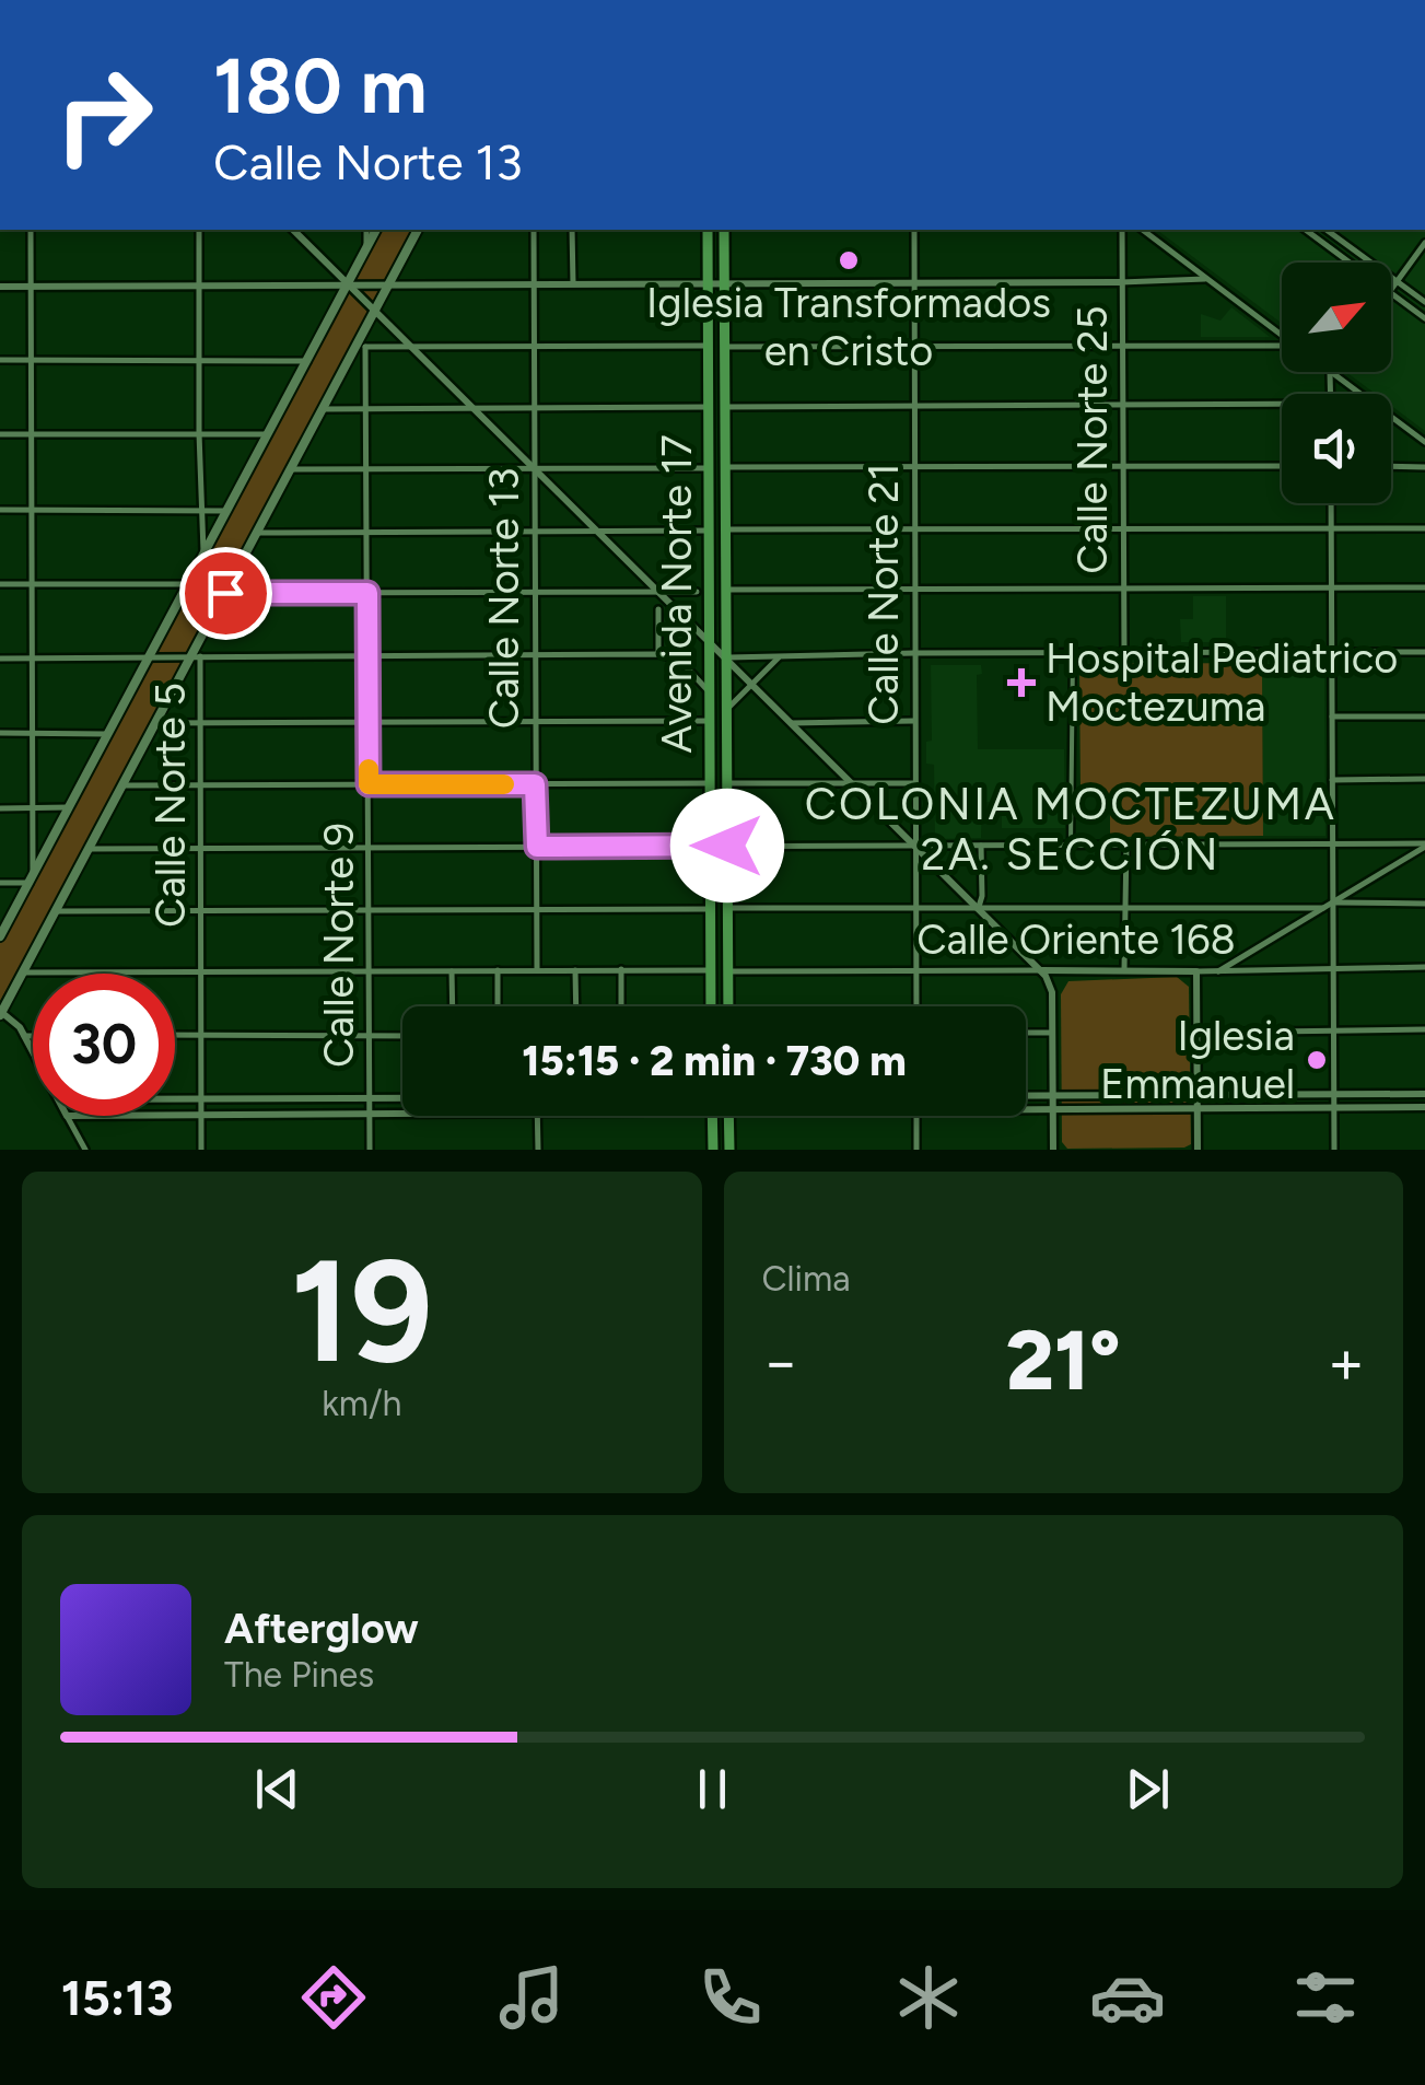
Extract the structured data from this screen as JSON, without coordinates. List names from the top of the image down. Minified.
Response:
{"streets":{"main road":["Avenida Norte 17"],"street":["Calle Norte 25","Calle Norte 21","Calle Norte 13","Calle Norte 5","Calle Oriente 168","Calle Norte 9"]},"crossings":[["Avenida Norte 17","Calle Oriente 168"],["Calle Norte 21","Calle Oriente 168"]],"districts":["COLONIA MOCTEZUMA 2A. SECCIÓN"],"places":{"other":["Iglesia Transformados en Cristo","Iglesia Emmanuel"],"health":["Hospital Pediatrico Moctezuma"]},"north":"top right","page":{"turn":["180 m","Calle Norte 13"],"limit":"30","trip":"15:15 · 2 min · 730 m","tile":[["19","km/h"],"Clima"],"heat":["−","21°","+"],"song":["Afterglow","The Pines"],"tabs":"15:13"}}
